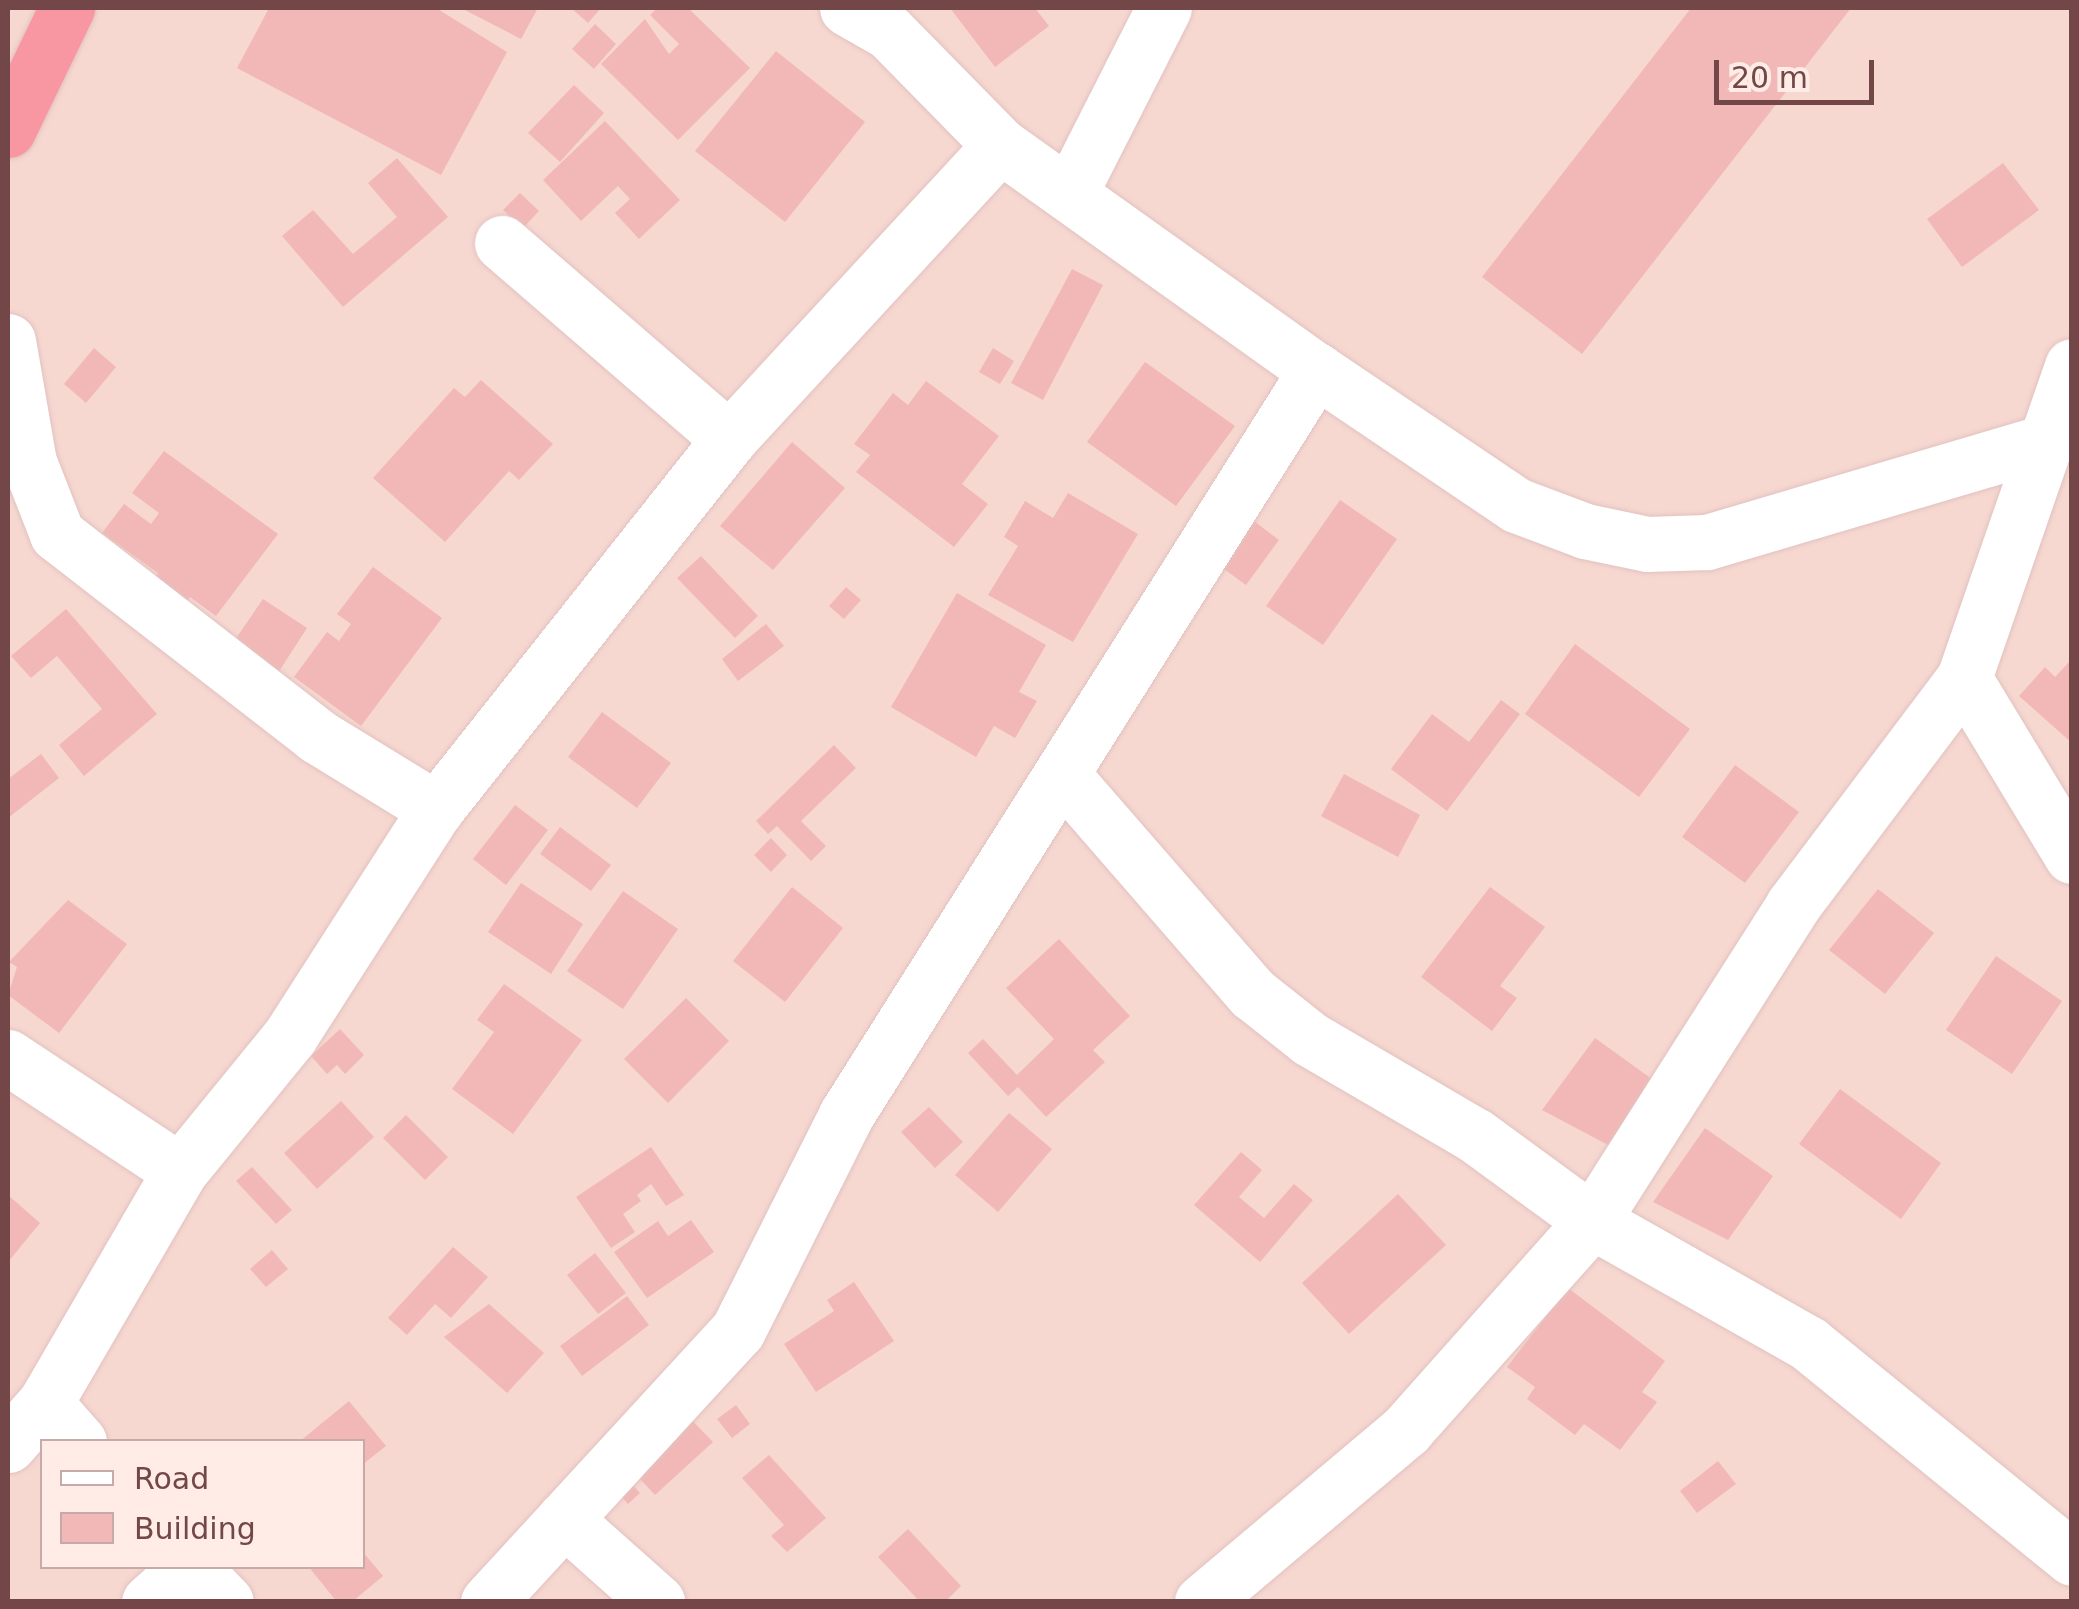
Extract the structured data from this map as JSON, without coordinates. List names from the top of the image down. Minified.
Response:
{"legend":["Road","Building"],"scale_bar":"20 m"}
